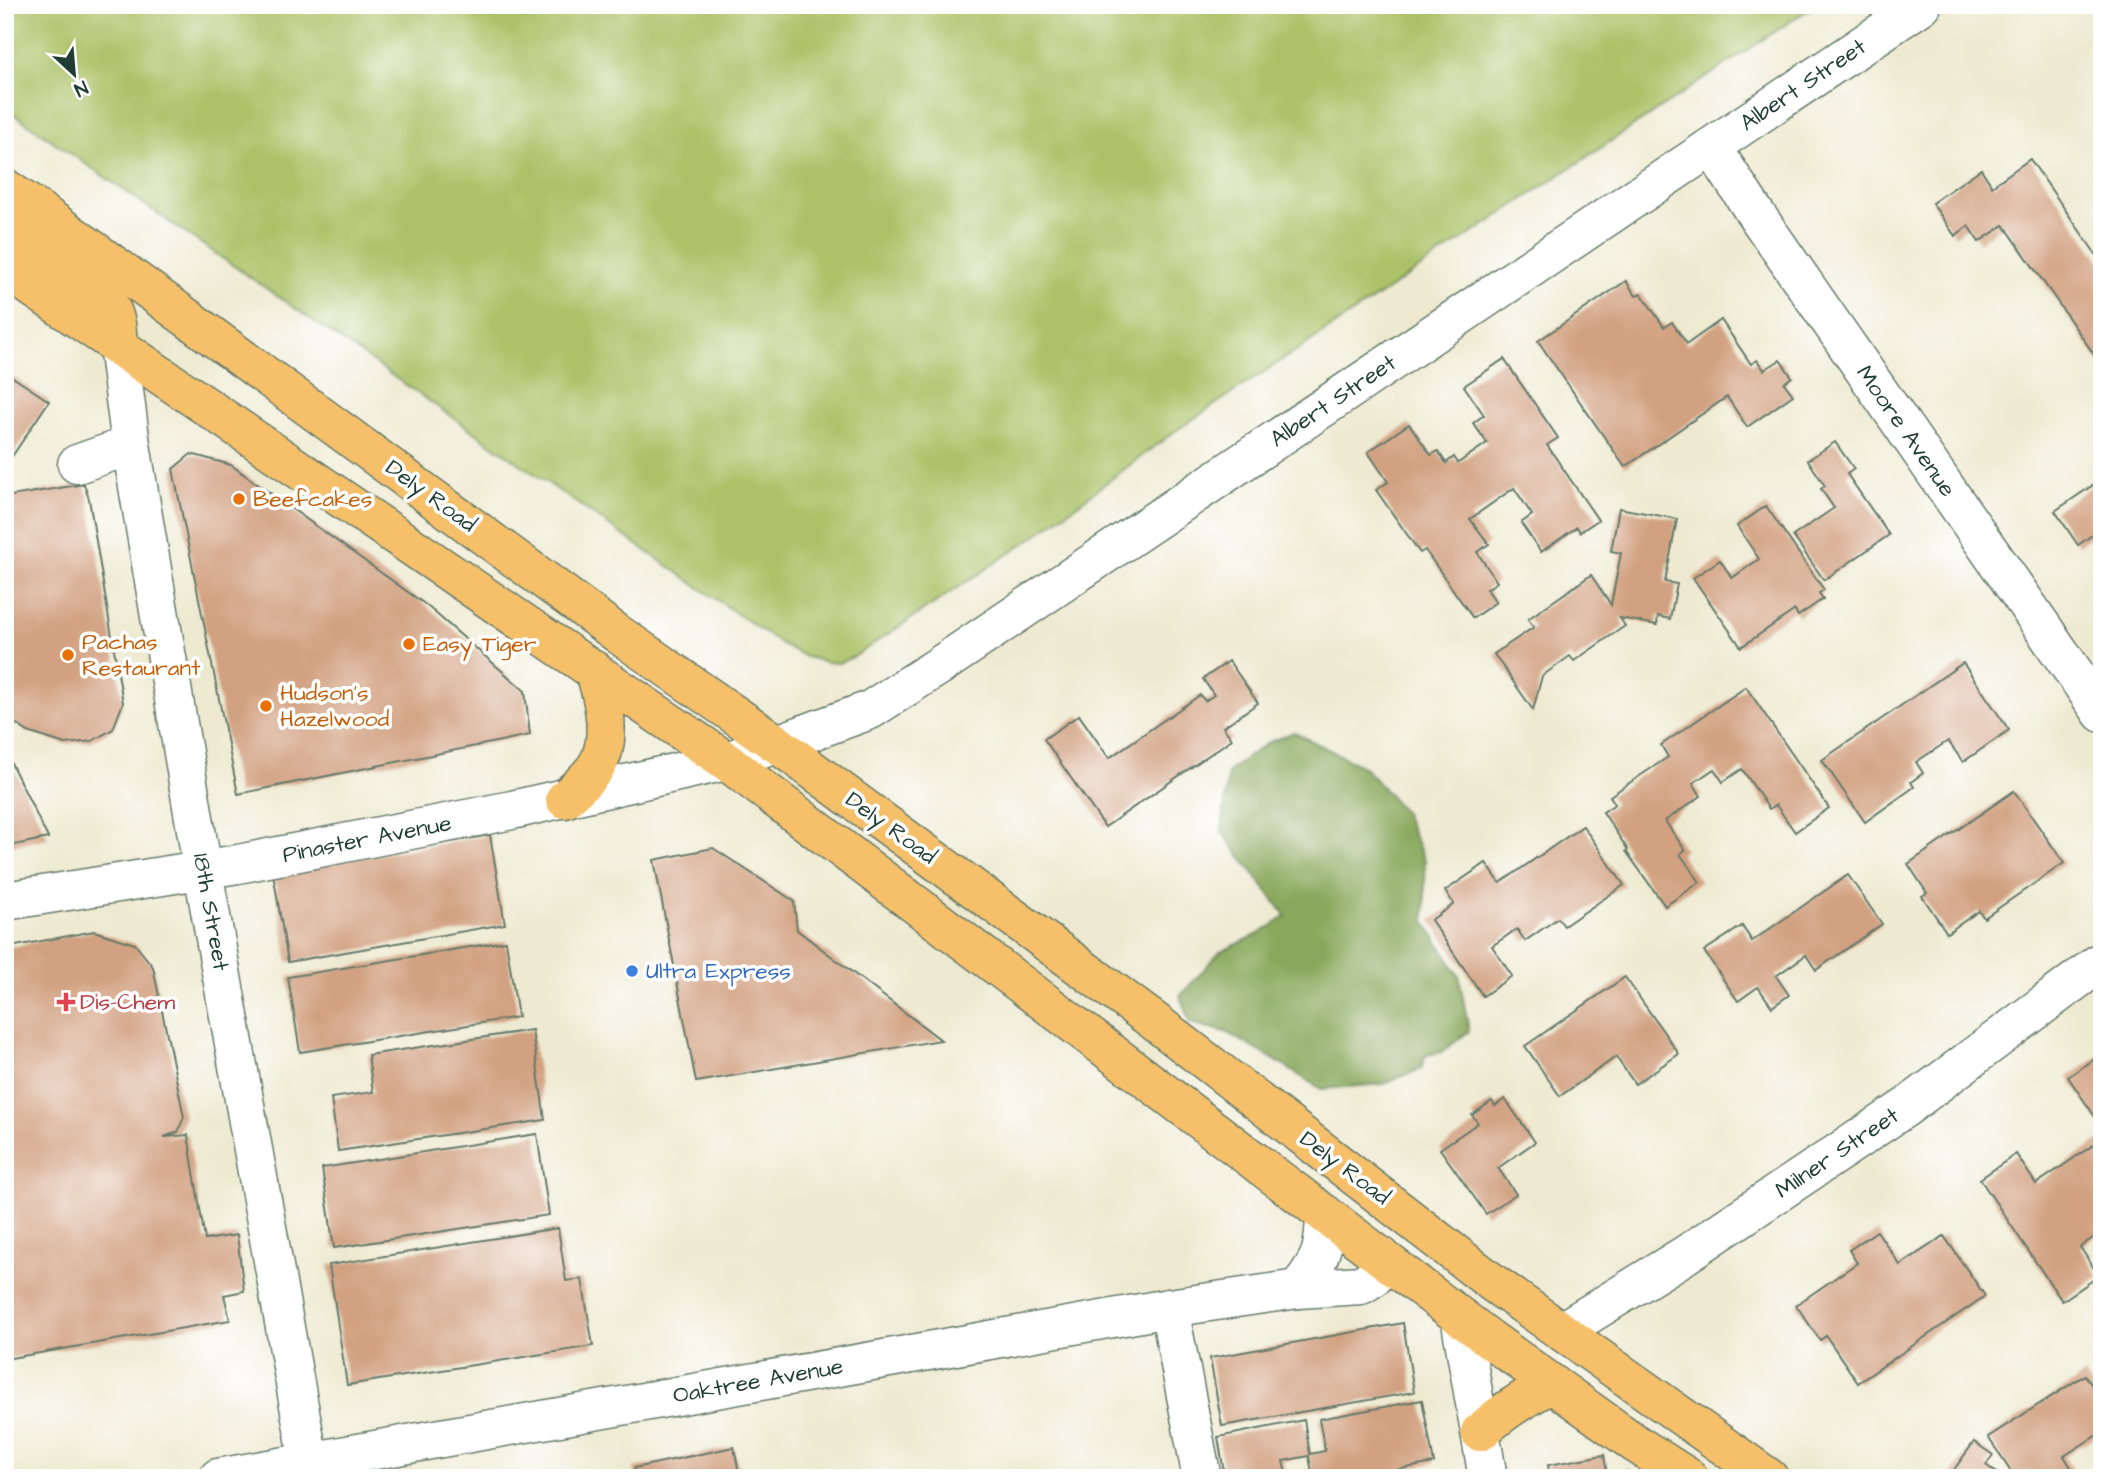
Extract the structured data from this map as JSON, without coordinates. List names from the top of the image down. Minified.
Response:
{"streets":{"main road":["Dely Road"],"street":["Albert Street","Moore Avenue","Pinaster Avenue","18th Street","Milner Street","Oaktree Avenue"]},"crossings":[["Albert Street","Moore Avenue"],["Albert Street","Dely Road"],["Albert Street","Pinaster Avenue"],["Dely Road","Pinaster Avenue"],["Dely Road","18th Street"],["Dely Road","Milner Street"],["Dely Road","Oaktree Avenue"],["Pinaster Avenue","18th Street"],["18th Street","Oaktree Avenue"]],"places":{"other":["Beefcakes","Easy Tiger","Pachas Restaurant","Hudson's Hazelwood","Ultra Express"],"health":["Dis-Chem"]},"north":"bottom right"}
